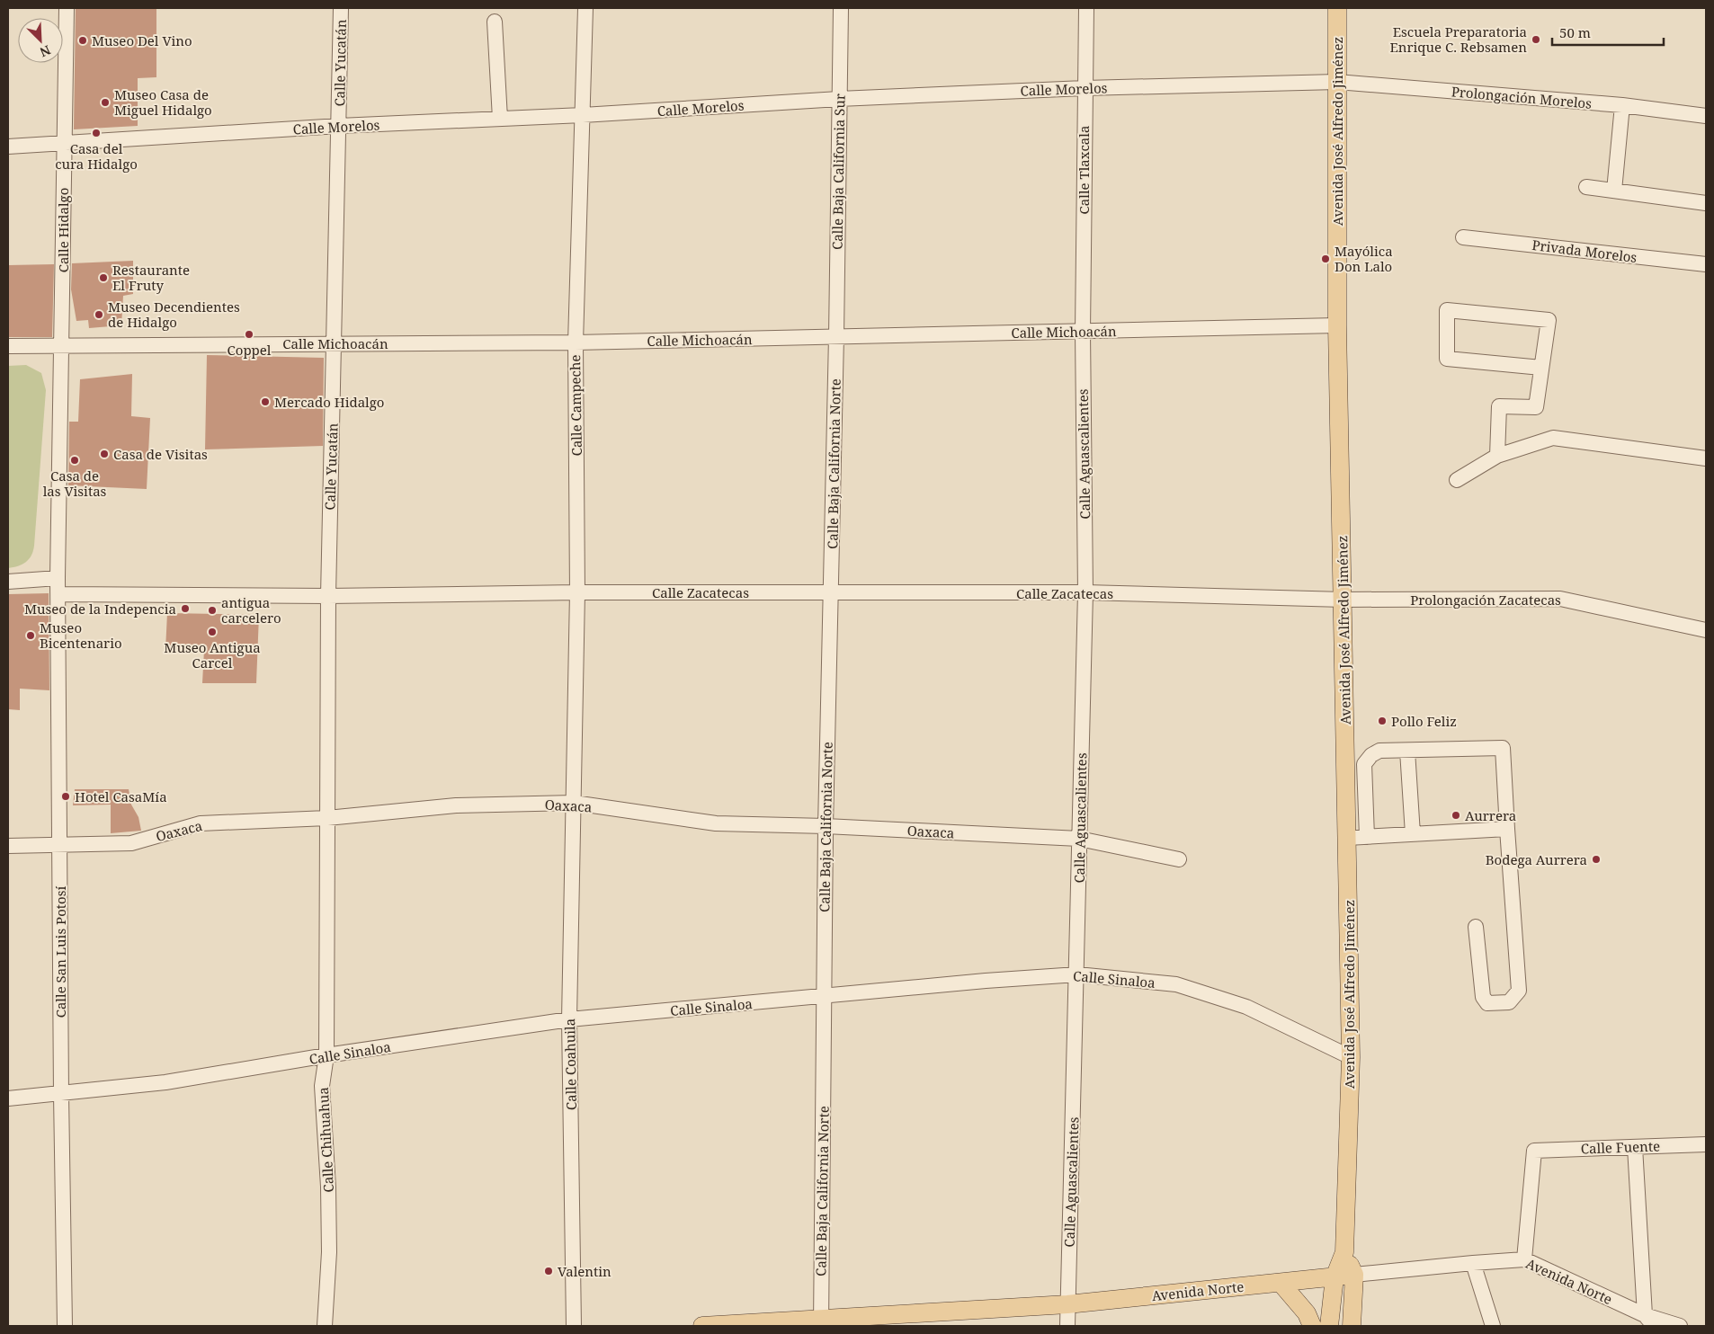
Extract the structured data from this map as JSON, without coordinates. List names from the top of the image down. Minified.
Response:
{"streets":{"main road":["Avenida José Alfredo Jiménez","Avenida Norte"],"street":["Calle Yucatán","Calle Morelos","Prolongación Morelos","Calle Tlaxcala","Calle Baja California Sur","Calle Hidalgo","Privada Morelos","Calle Michoacán","Calle Campeche","Calle Aguascalientes","Calle Baja California Norte","Calle Zacatecas","Prolongación Zacatecas","Oaxaca","Calle San Luis Potosí","Calle Sinaloa","Calle Coahuila","Calle Chihuahua","Calle Fuente"]},"crossings":[["Calle Yucatán","Calle Morelos"],["Calle Yucatán","Calle Michoacán"],["Calle Yucatán","Calle Zacatecas"],["Calle Yucatán","Oaxaca"],["Calle Yucatán","Calle Chihuahua"],["Calle Morelos","Prolongación Morelos"],["Calle Morelos","Avenida José Alfredo Jiménez"],["Calle Morelos","Calle Tlaxcala"],["Calle Morelos","Calle Baja California Sur"],["Calle Morelos","Calle Hidalgo"],["Calle Morelos","Calle Campeche"],["Prolongación Morelos","Avenida José Alfredo Jiménez"],["Avenida José Alfredo Jiménez","Calle Michoacán"],["Avenida José Alfredo Jiménez","Calle Zacatecas"],["Avenida José Alfredo Jiménez","Prolongación Zacatecas"],["Avenida José Alfredo Jiménez","Calle Sinaloa"],["Avenida José Alfredo Jiménez","Avenida Norte"],["Calle Tlaxcala","Calle Michoacán"],["Calle Tlaxcala","Calle Aguascalientes"],["Calle Baja California Sur","Calle Michoacán"],["Calle Baja California Sur","Calle Baja California Norte"],["Calle Hidalgo","Calle Michoacán"],["Calle Hidalgo","Calle San Luis Potosí"],["Calle Michoacán","Calle Campeche"],["Calle Michoacán","Calle Aguascalientes"],["Calle Michoacán","Calle Baja California Norte"],["Calle Campeche","Calle Zacatecas"],["Calle Campeche","Oaxaca"],["Calle Campeche","Calle Coahuila"],["Calle Aguascalientes","Calle Zacatecas"],["Calle Aguascalientes","Oaxaca"],["Calle Aguascalientes","Calle Sinaloa"],["Calle Aguascalientes","Avenida Norte"],["Calle Baja California Norte","Calle Zacatecas"],["Calle Baja California Norte","Oaxaca"],["Calle Baja California Norte","Calle Sinaloa"],["Calle Baja California Norte","Avenida Norte"],["Calle Zacatecas","Prolongación Zacatecas"],["Calle Zacatecas","Calle San Luis Potosí"],["Oaxaca","Calle San Luis Potosí"],["Oaxaca","Calle Coahuila"],["Oaxaca","Calle Chihuahua"],["Calle San Luis Potosí","Calle Sinaloa"],["Calle Sinaloa","Calle Coahuila"],["Calle Sinaloa","Calle Chihuahua"],["Calle Fuente","Avenida Norte"]],"places":["Escuela Preparatoria Enrique C. Rebsamen","Museo Del Vino","Museo Casa de Miguel Hidalgo","Casa del cura Hidalgo","Mayólica Don Lalo","Restaurante El Fruty","Museo Decendientes de Hidalgo","Coppel","Mercado Hidalgo","Casa de Visitas","Casa de las Visitas","Museo de la Indepencia","antigua carcelero","Museo Antigua Carcel","Museo Bicentenario","Pollo Feliz","Hotel CasaMía","Aurrera","Bodega Aurrera","Valentin"],"scale_bar":"50 m","north":"bottom right"}
